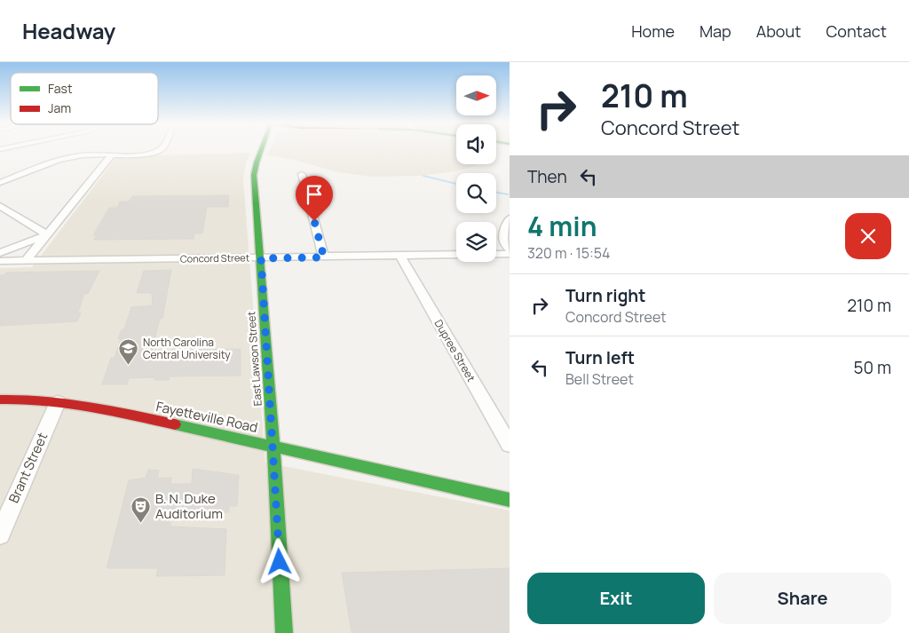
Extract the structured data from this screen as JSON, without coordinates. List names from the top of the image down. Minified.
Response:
{"streets":{"street":["Concord Street","Dupree Street","East Lawson Street","Fayetteville Road","Brant Street"]},"crossings":[["Concord Street","Dupree Street"],["Concord Street","East Lawson Street"],["East Lawson Street","Fayetteville Road"],["Fayetteville Road","Brant Street"]],"places":{"school or university":["North Carolina Central University"],"theatre":["B. N. Duke Auditorium"]},"legend":["Fast","Jam"],"north":"right","page":{"header":"Headway","nav":["Home","Map","About","Contact"],"turn":["210 m","Concord Street"],"then":"Then","heading":["4 min","320 m · 15:54"],"list":[{"name":"Turn right","note":"Concord Street","value":"210 m"},{"name":"Turn left","note":"Bell Street","value":"50 m"}],"buttons":["Exit","Share"]}}
